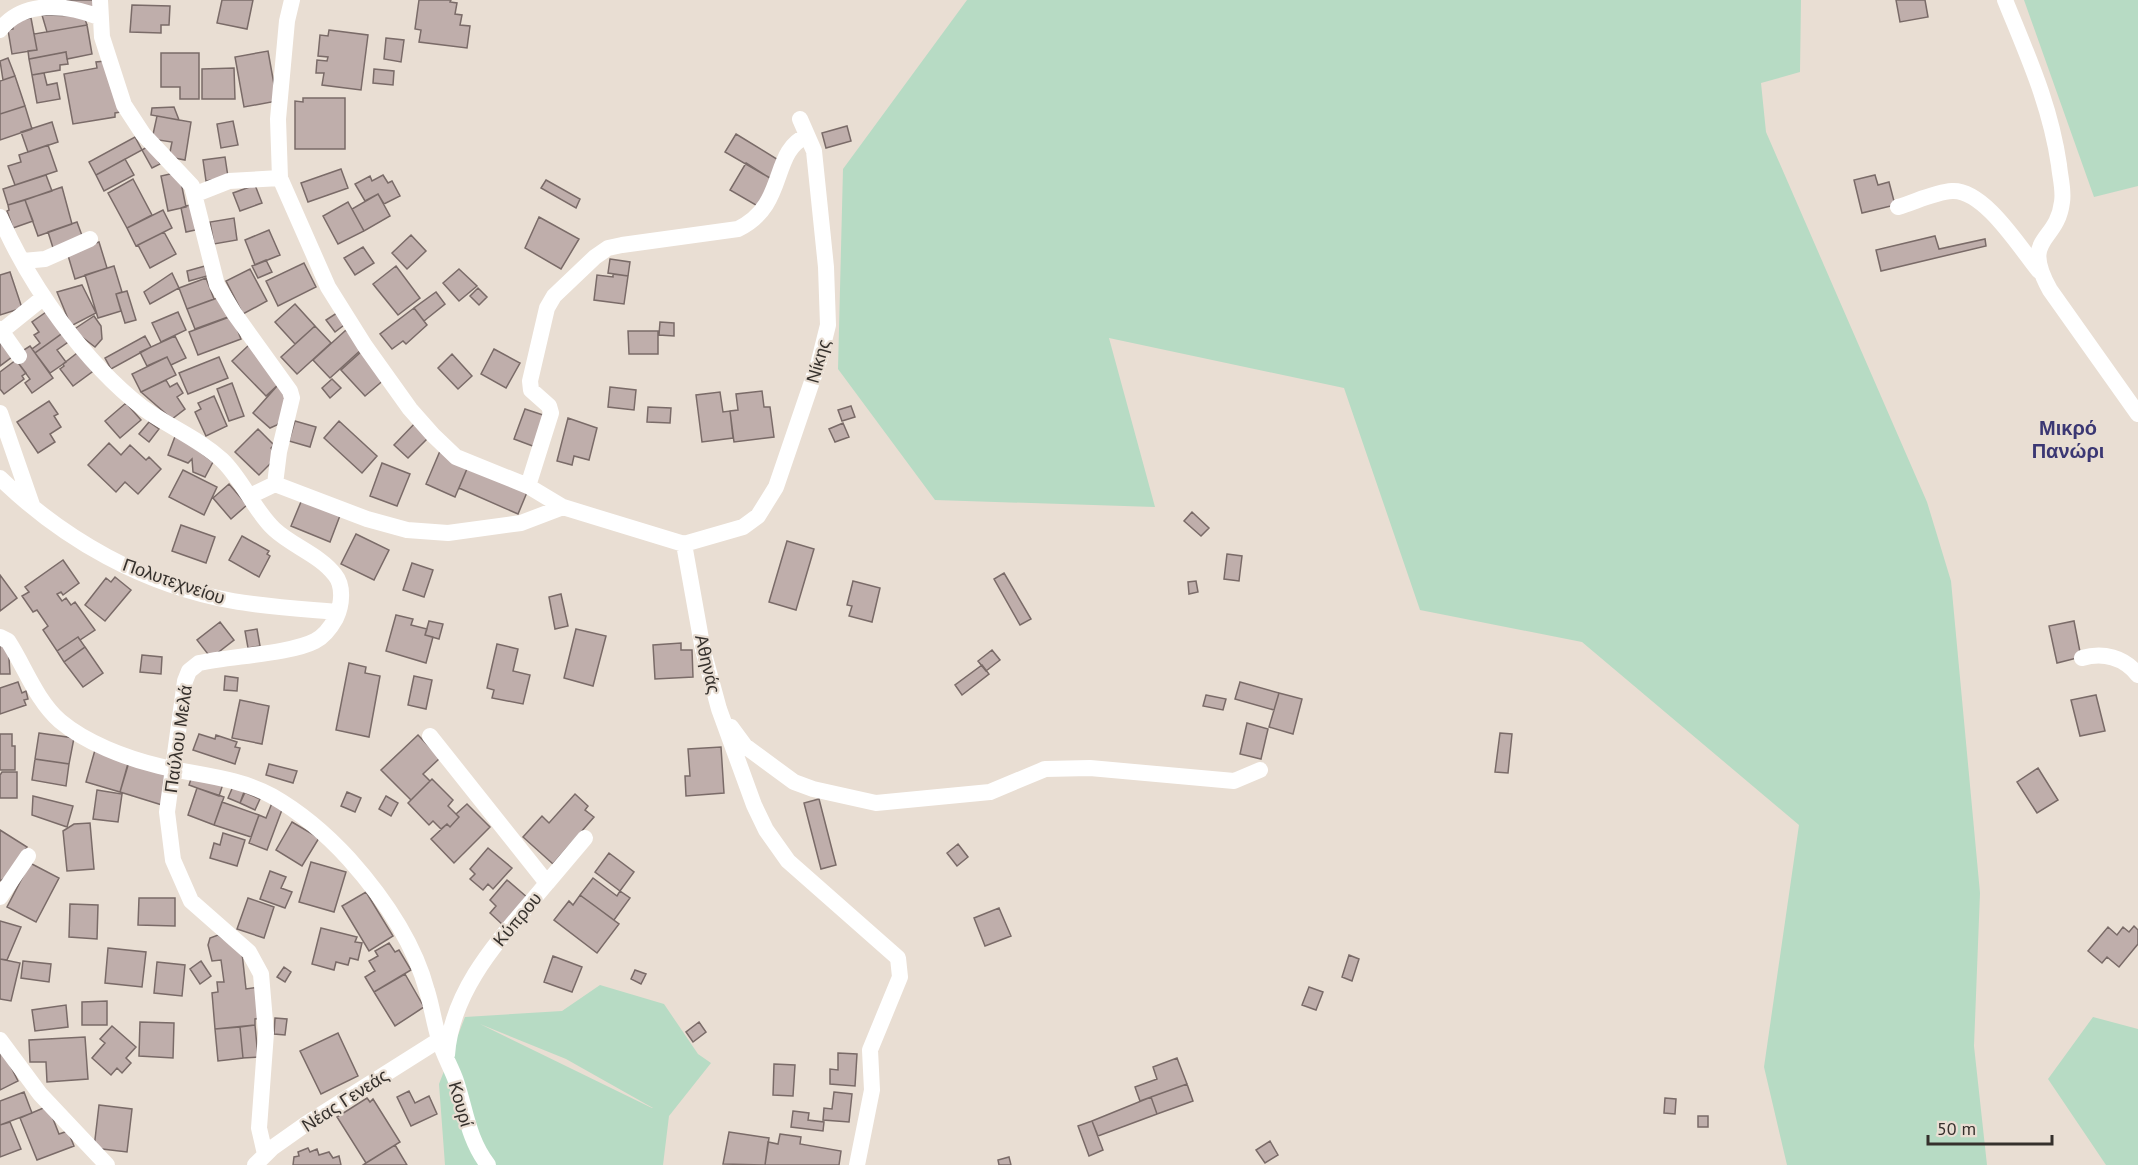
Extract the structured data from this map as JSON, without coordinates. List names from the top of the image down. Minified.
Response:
{"streets":{"street":["Νίκης","Πολυτεχνείου","Αθηνάς","Παύλου Μελά","Κύπρου","Νέας Γενεάς","Κουρί"]},"crossings":[["Νίκης","Αθηνάς"],["Πολυτεχνείου","Παύλου Μελά"],["Παύλου Μελά","Νέας Γενεάς"],["Παύλου Μελά","Κουρί"],["Κύπρου","Κουρί"],["Νέας Γενεάς","Κουρί"]],"districts":["Μικρό Πανώρι"],"scale_bar":"50 m"}
